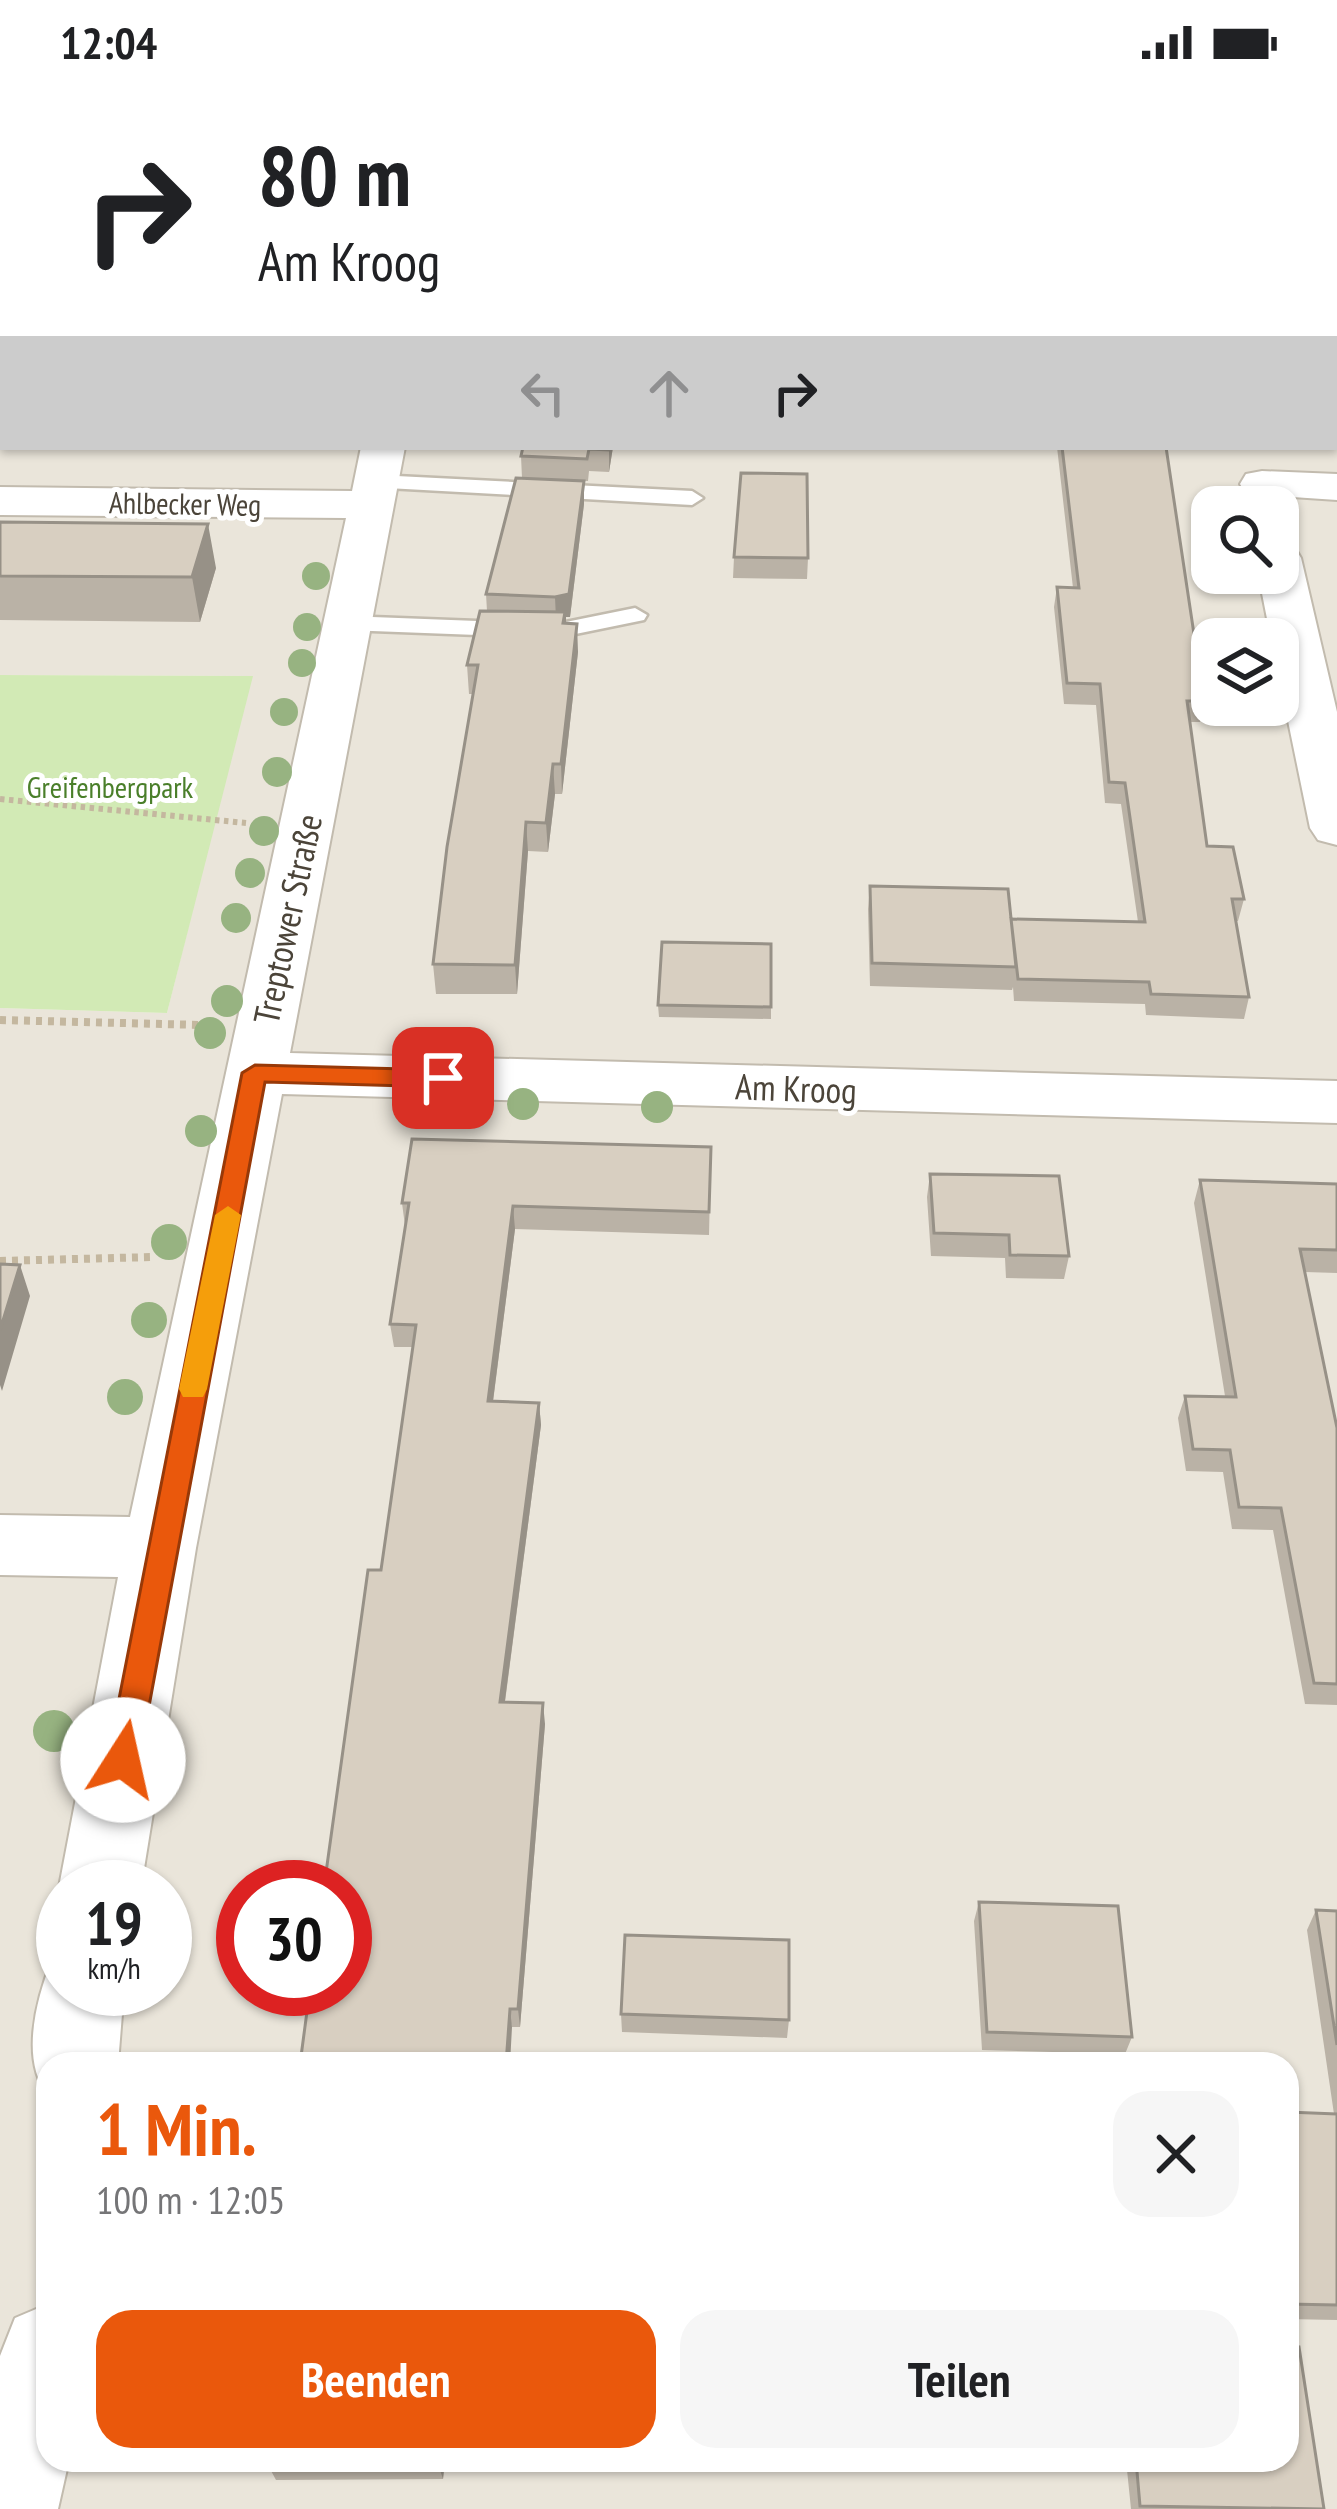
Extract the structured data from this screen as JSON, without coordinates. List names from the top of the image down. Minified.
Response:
{"streets":{"street":["Ahlbecker Weg","Treptower Straße","Am Kroog"]},"crossings":[["Ahlbecker Weg","Treptower Straße"],["Treptower Straße","Am Kroog"]],"parks":["Greifenbergpark"],"page":{"status":"12:04","turn":["80 m","Am Kroog"],"speed":"19 km/h","limit":"30","heading":["1 Min.","100 m · 12:05"],"buttons":["Beenden","Teilen"]}}
